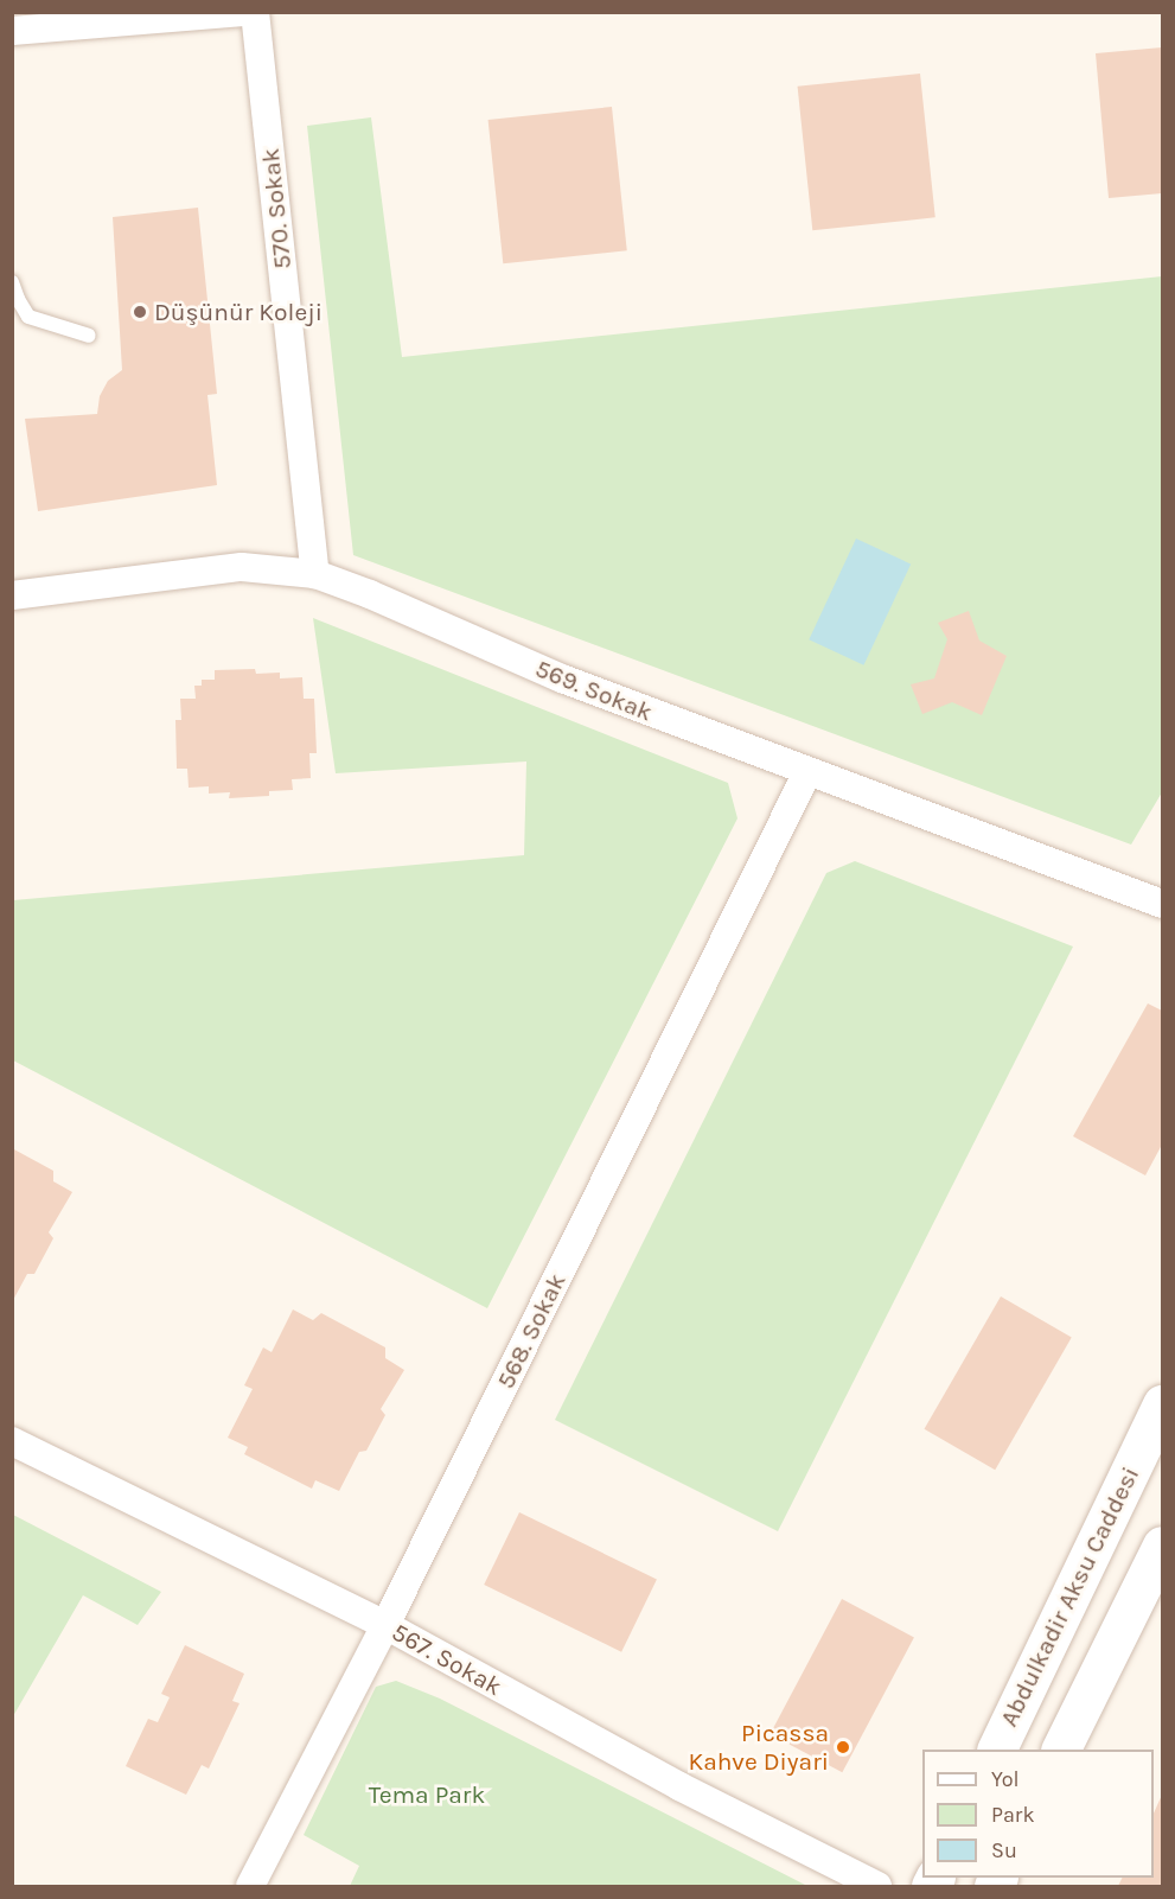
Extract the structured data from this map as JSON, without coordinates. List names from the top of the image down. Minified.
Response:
{"streets":{"main road":["Abdulkadir Aksu Caddesi"],"street":["570. Sokak","569. Sokak","568. Sokak","567. Sokak"]},"crossings":[["570. Sokak","569. Sokak"],["569. Sokak","568. Sokak"],["568. Sokak","567. Sokak"]],"parks":["Tema Park"],"places":["Düşünür Koleji","Picassa Kahve Diyari"],"legend":["Yol","Park","Su"]}
